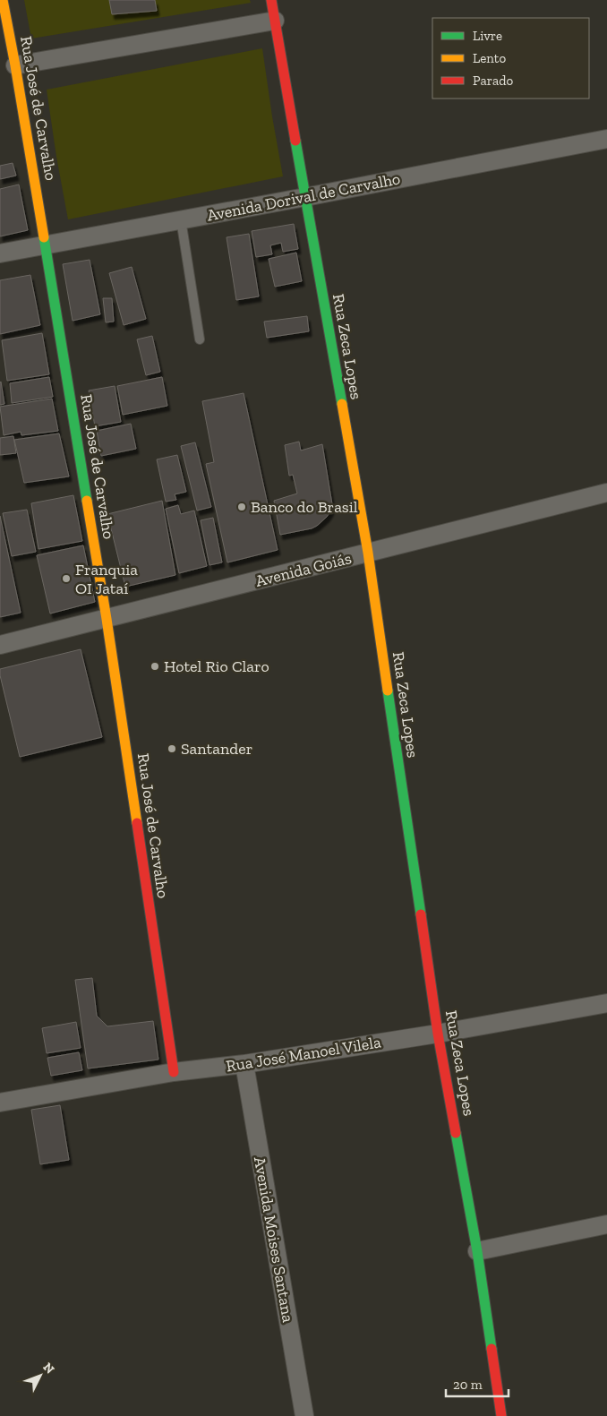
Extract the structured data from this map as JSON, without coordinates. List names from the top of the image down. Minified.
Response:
{"streets":{"street":["Rua José de Carvalho","Avenida Dorival de Carvalho","Rua Zeca Lopes","Avenida Goiás","Rua José Manoel Vilela","Avenida Moises Santana"]},"crossings":[["Rua José de Carvalho","Avenida Dorival de Carvalho"],["Rua José de Carvalho","Avenida Goiás"],["Rua José de Carvalho","Rua José Manoel Vilela"],["Avenida Dorival de Carvalho","Rua Zeca Lopes"],["Rua Zeca Lopes","Avenida Goiás"],["Rua Zeca Lopes","Rua José Manoel Vilela"],["Rua José Manoel Vilela","Avenida Moises Santana"]],"places":["Banco do Brasil","Franquia OI Jataí","Hotel Rio Claro","Santander"],"legend":["Livre","Lento","Parado"],"scale_bar":"20 m","north":"top right"}
